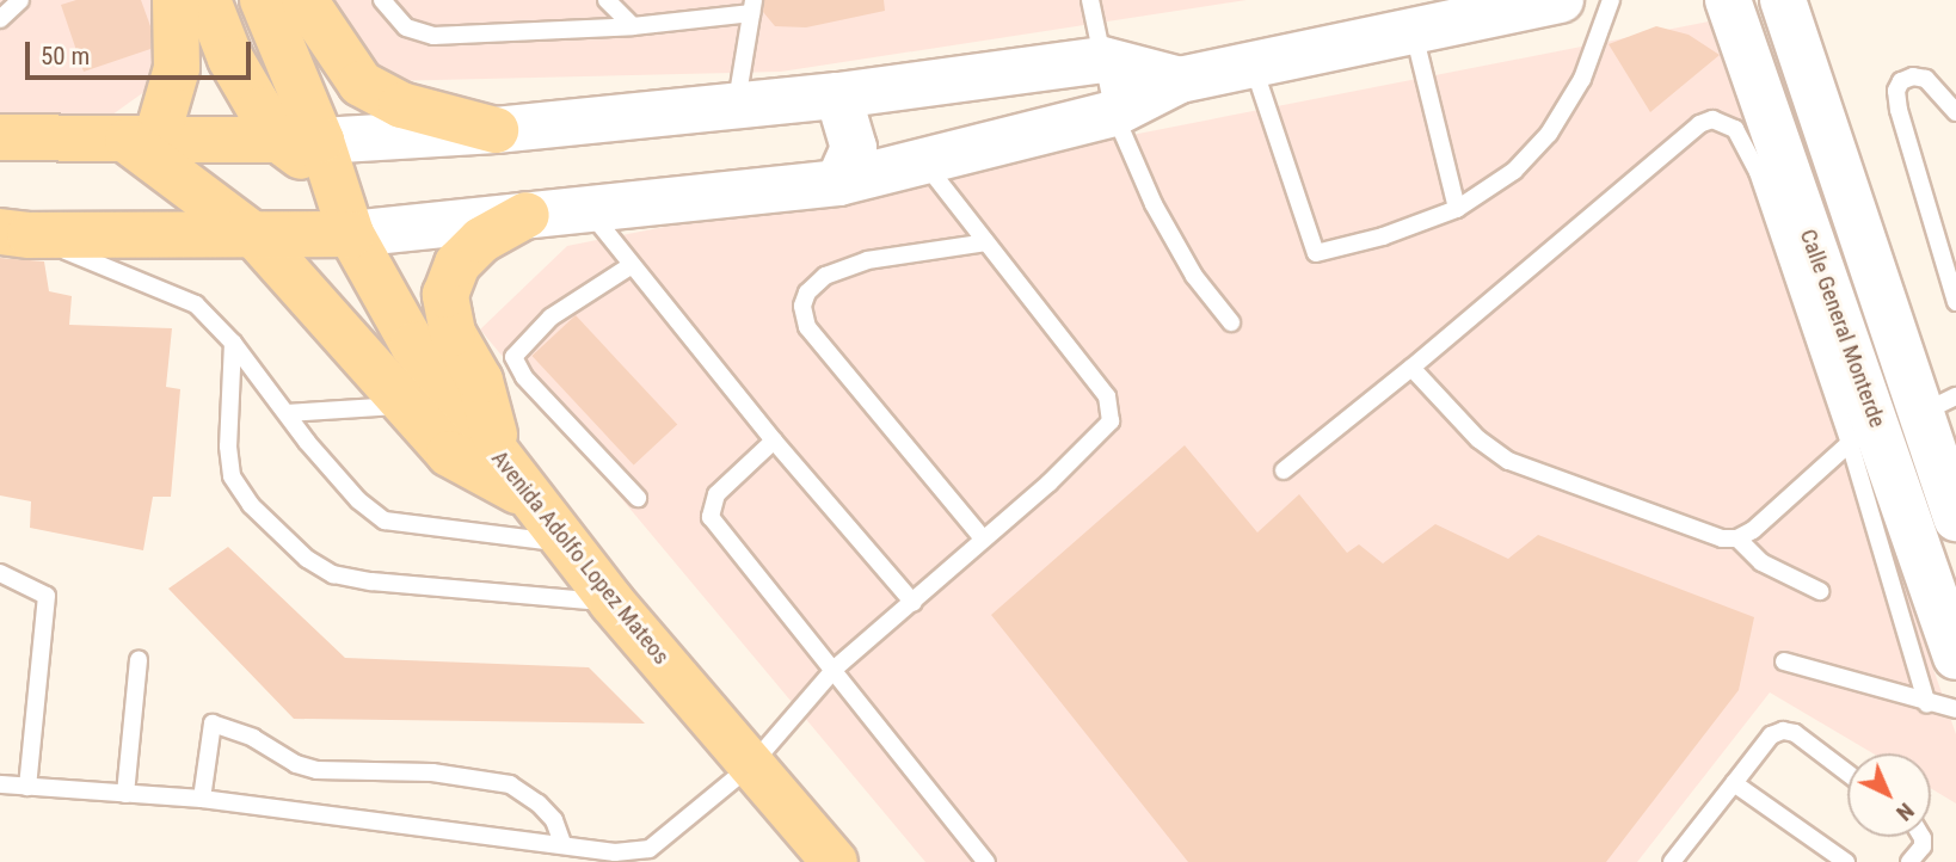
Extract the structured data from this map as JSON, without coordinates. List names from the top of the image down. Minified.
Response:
{"streets":{"main road":["Calle General Monterde","Avenida Adolfo Lopez Mateos"]},"scale_bar":"50 m","north":"bottom right"}
